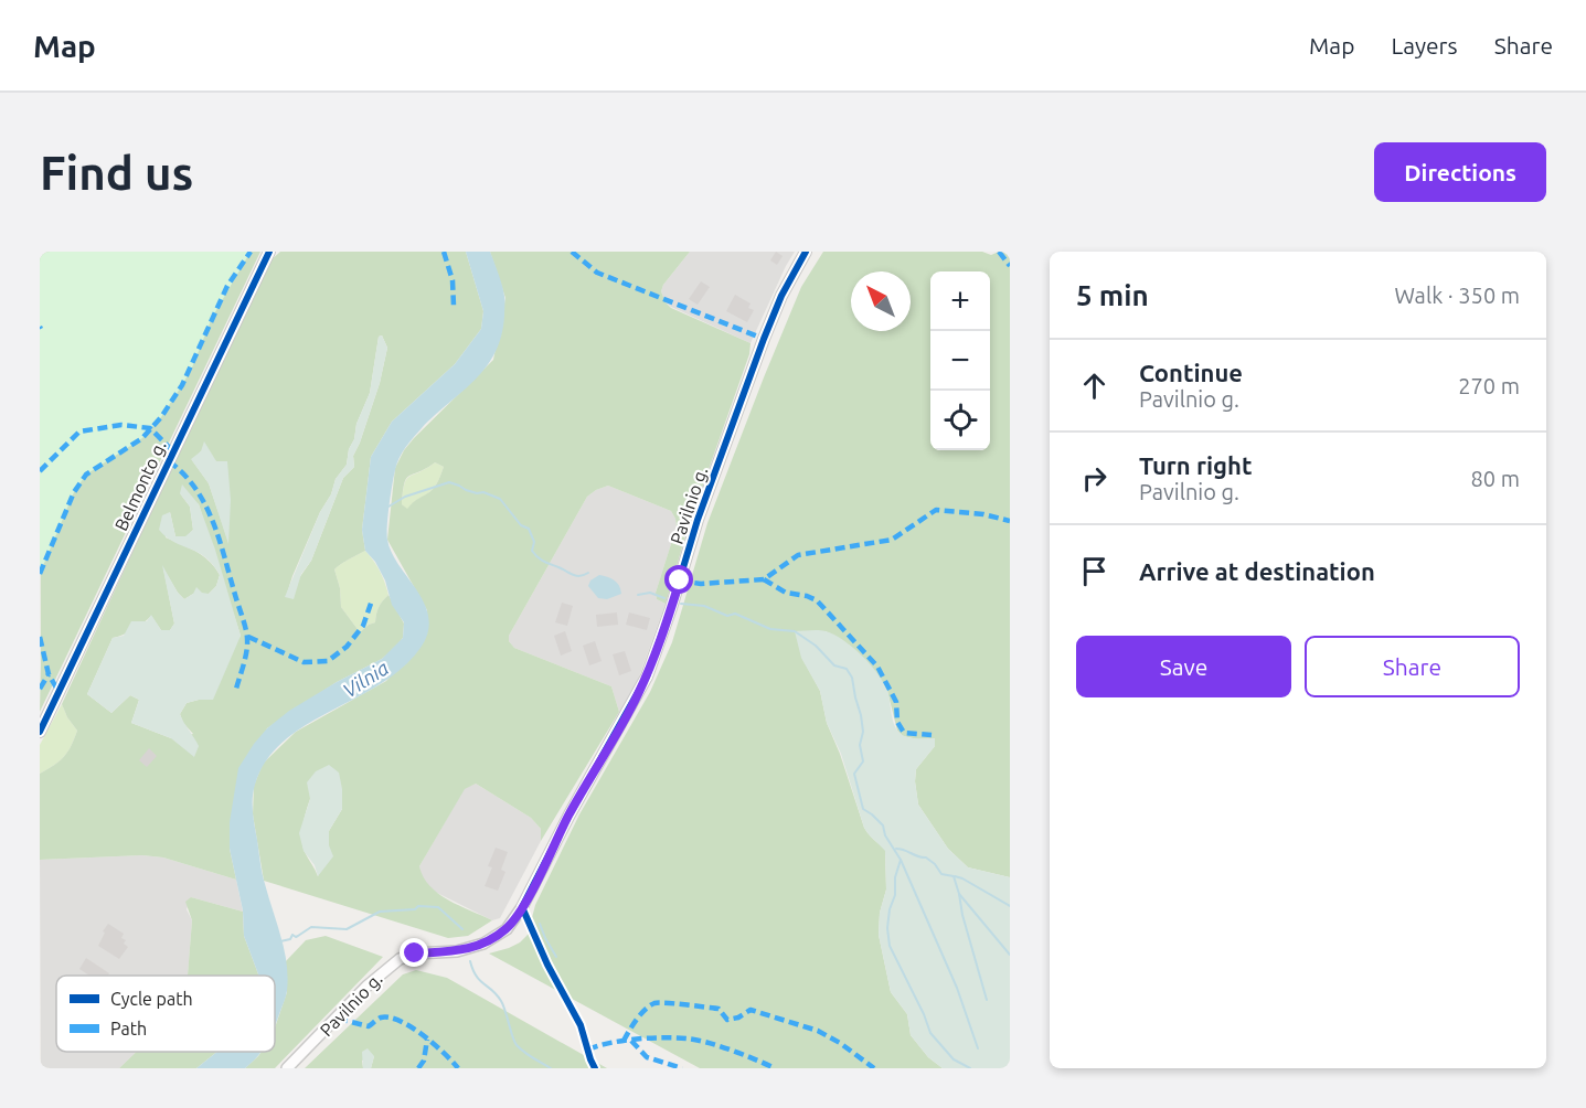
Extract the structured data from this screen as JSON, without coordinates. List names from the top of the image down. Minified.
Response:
{"streets":{"street":["Belmonto g.","Pavilnio g."]},"water":["Vilnia"],"legend":["Cycle path","Path"],"north":"top left","page":{"header":"Map","nav":["Map","Layers","Share"],"buttons":["Directions",["Save","Share"]],"title":"Find us","heading":["5 min","Walk · 350 m"],"map_buttons":["+","−"],"list":[["Continue","Pavilnio g.","270 m"],["Turn right","Pavilnio g.","80 m"],"Arrive at destination"]}}
